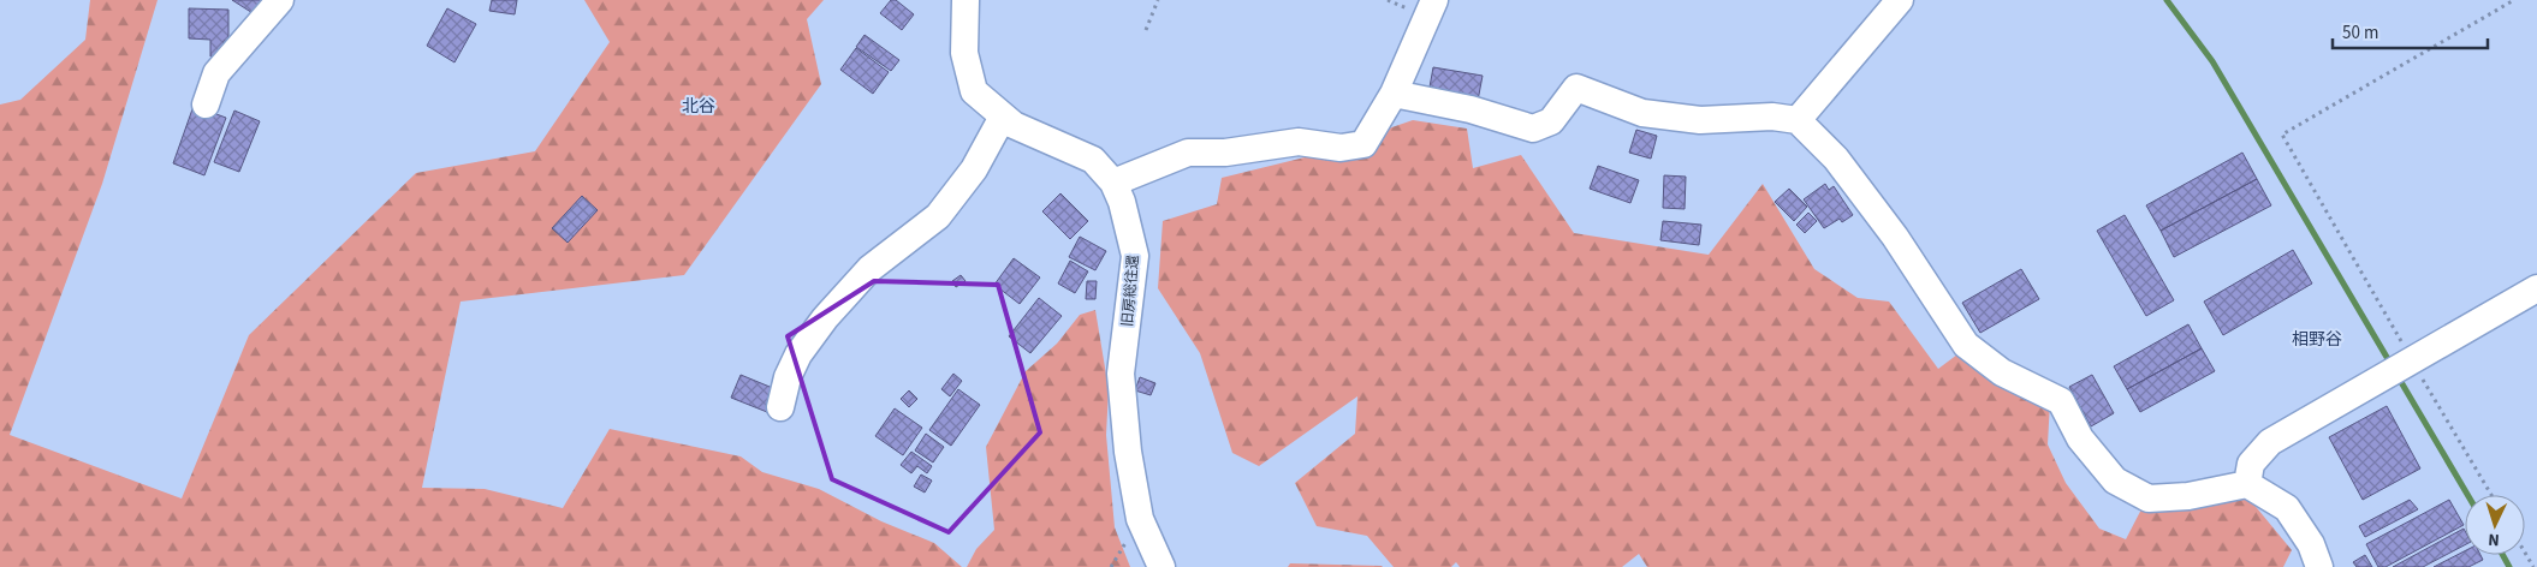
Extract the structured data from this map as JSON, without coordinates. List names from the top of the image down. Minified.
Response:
{"streets":{"street":["旧房総往還"]},"districts":["北谷","相野谷"],"scale_bar":"50 m","north":"bottom"}
